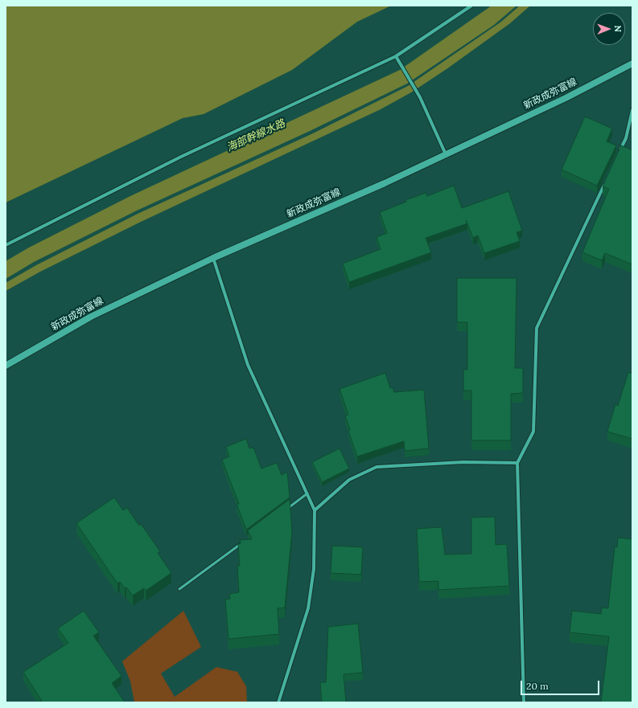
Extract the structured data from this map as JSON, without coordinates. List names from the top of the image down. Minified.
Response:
{"streets":{"main road":["新政成弥富線"]},"water":["海部幹線水路"],"scale_bar":"20 m","north":"right"}
